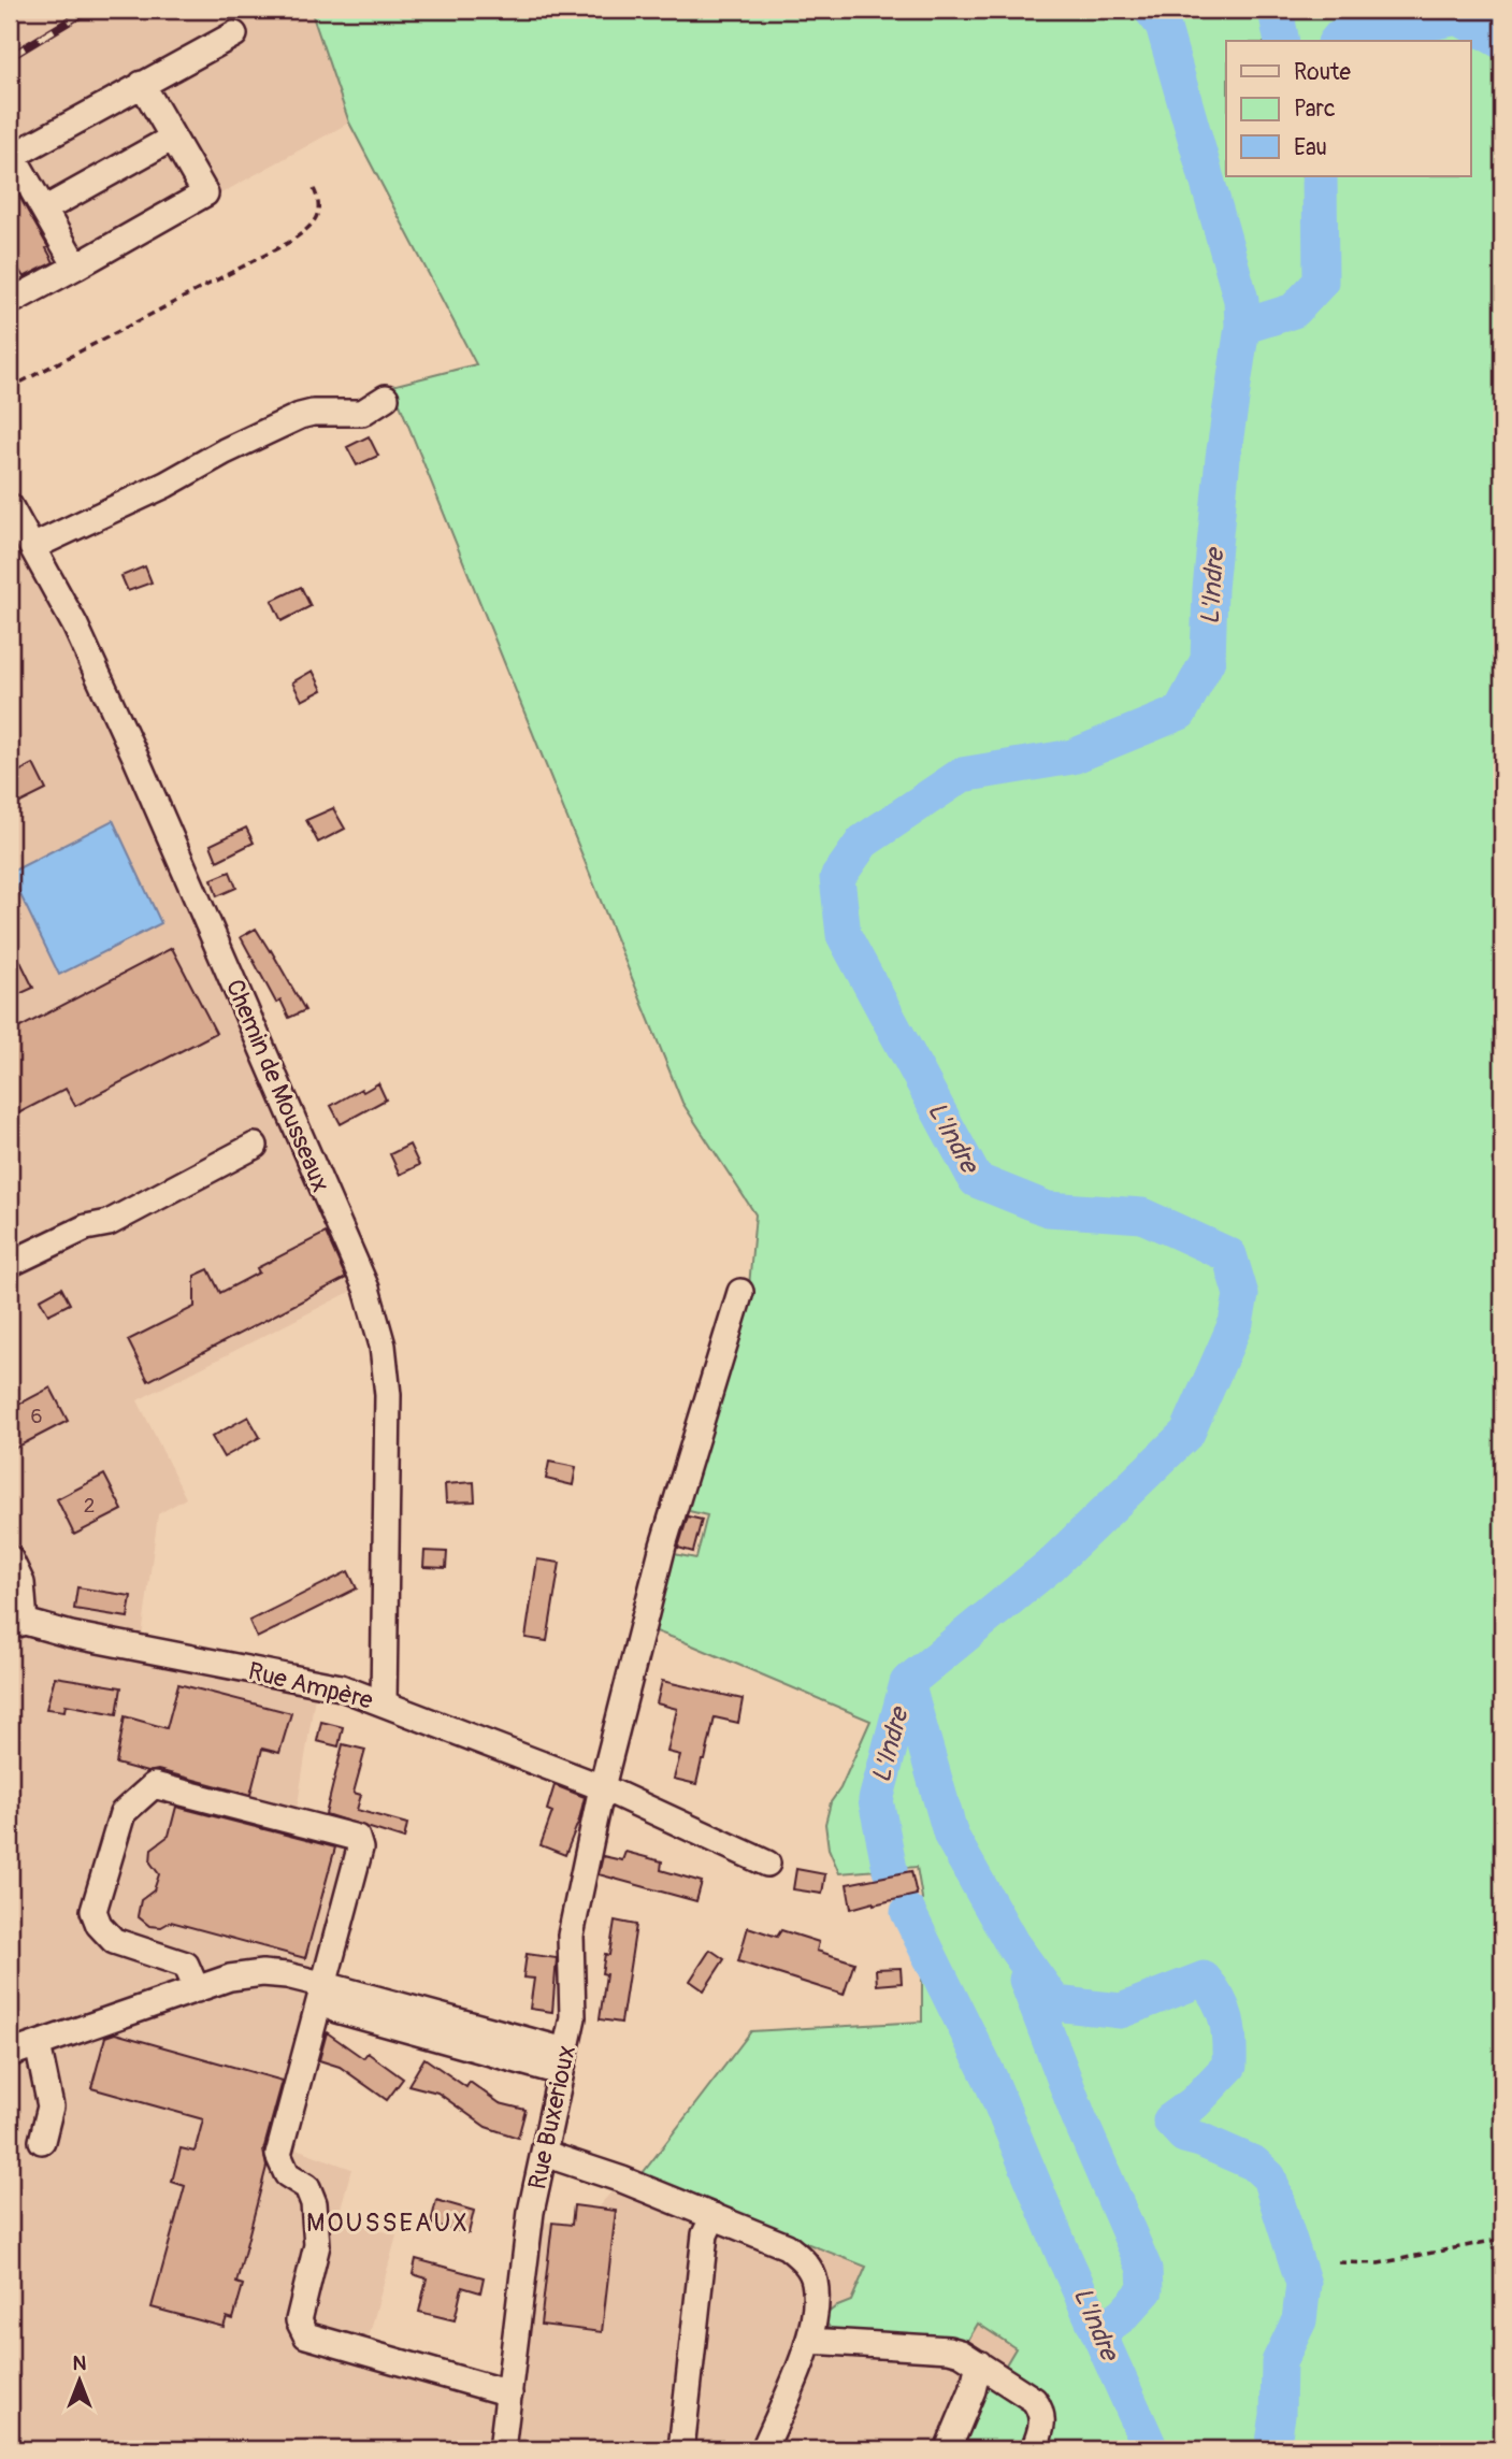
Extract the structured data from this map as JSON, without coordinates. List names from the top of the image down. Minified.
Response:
{"streets":{"street":["Chemin de Mousseaux","Rue Ampère","Rue Buxerioux"]},"crossings":[["Chemin de Mousseaux","Rue Ampère"],["Rue Ampère","Rue Buxerioux"]],"districts":["MOUSSEAUX"],"water":["L'Indre"],"house_numbers":["6","2"],"legend":["Route","Parc","Eau"],"north":"top"}
